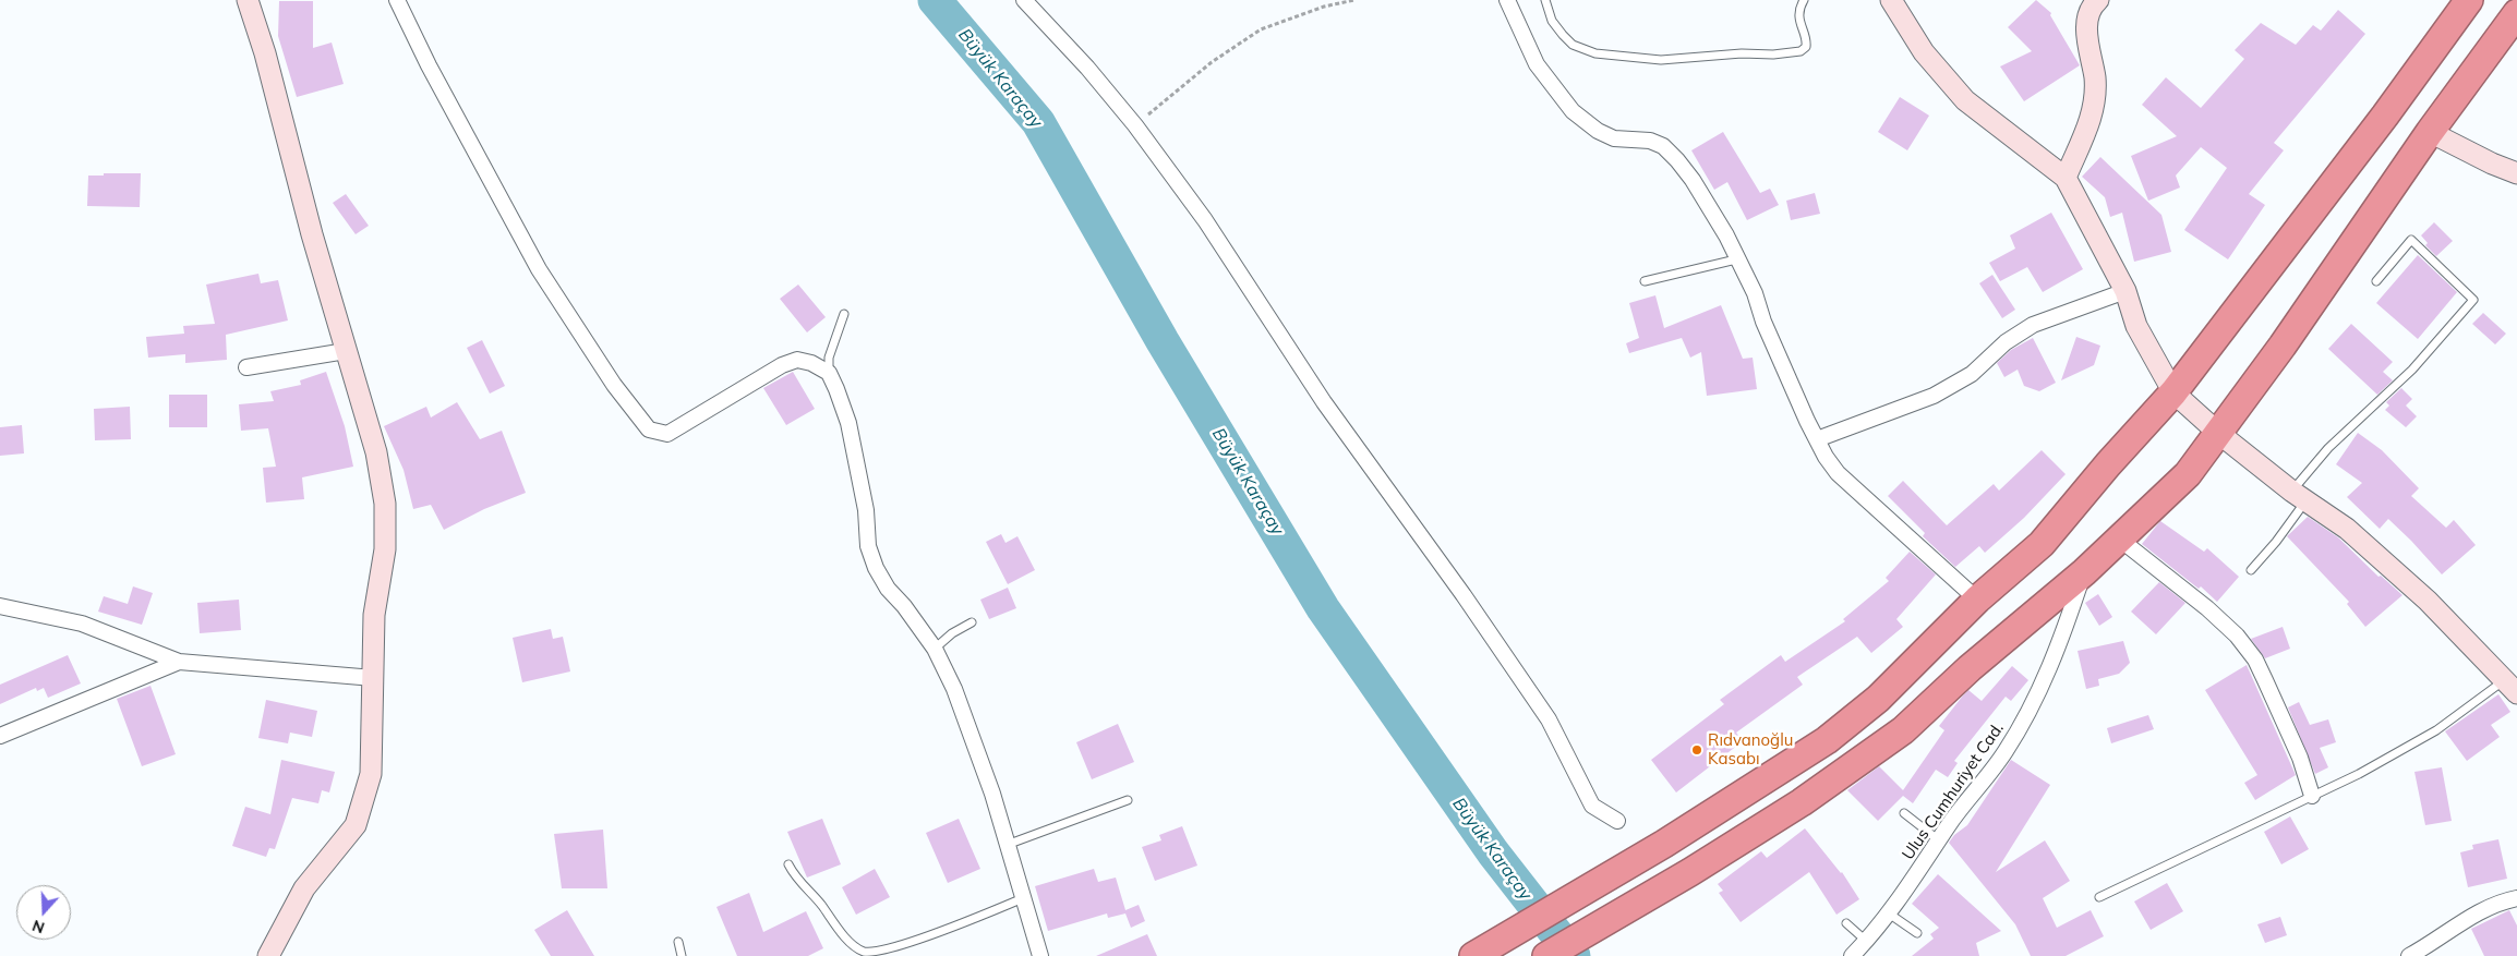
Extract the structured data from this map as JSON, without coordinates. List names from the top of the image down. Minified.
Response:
{"streets":{"street":["Ulus Cumhuriyet Cad."]},"water":["Büyük Karaçay"],"places":["Rıdvanoğlu Kasabı"],"north":"bottom"}
